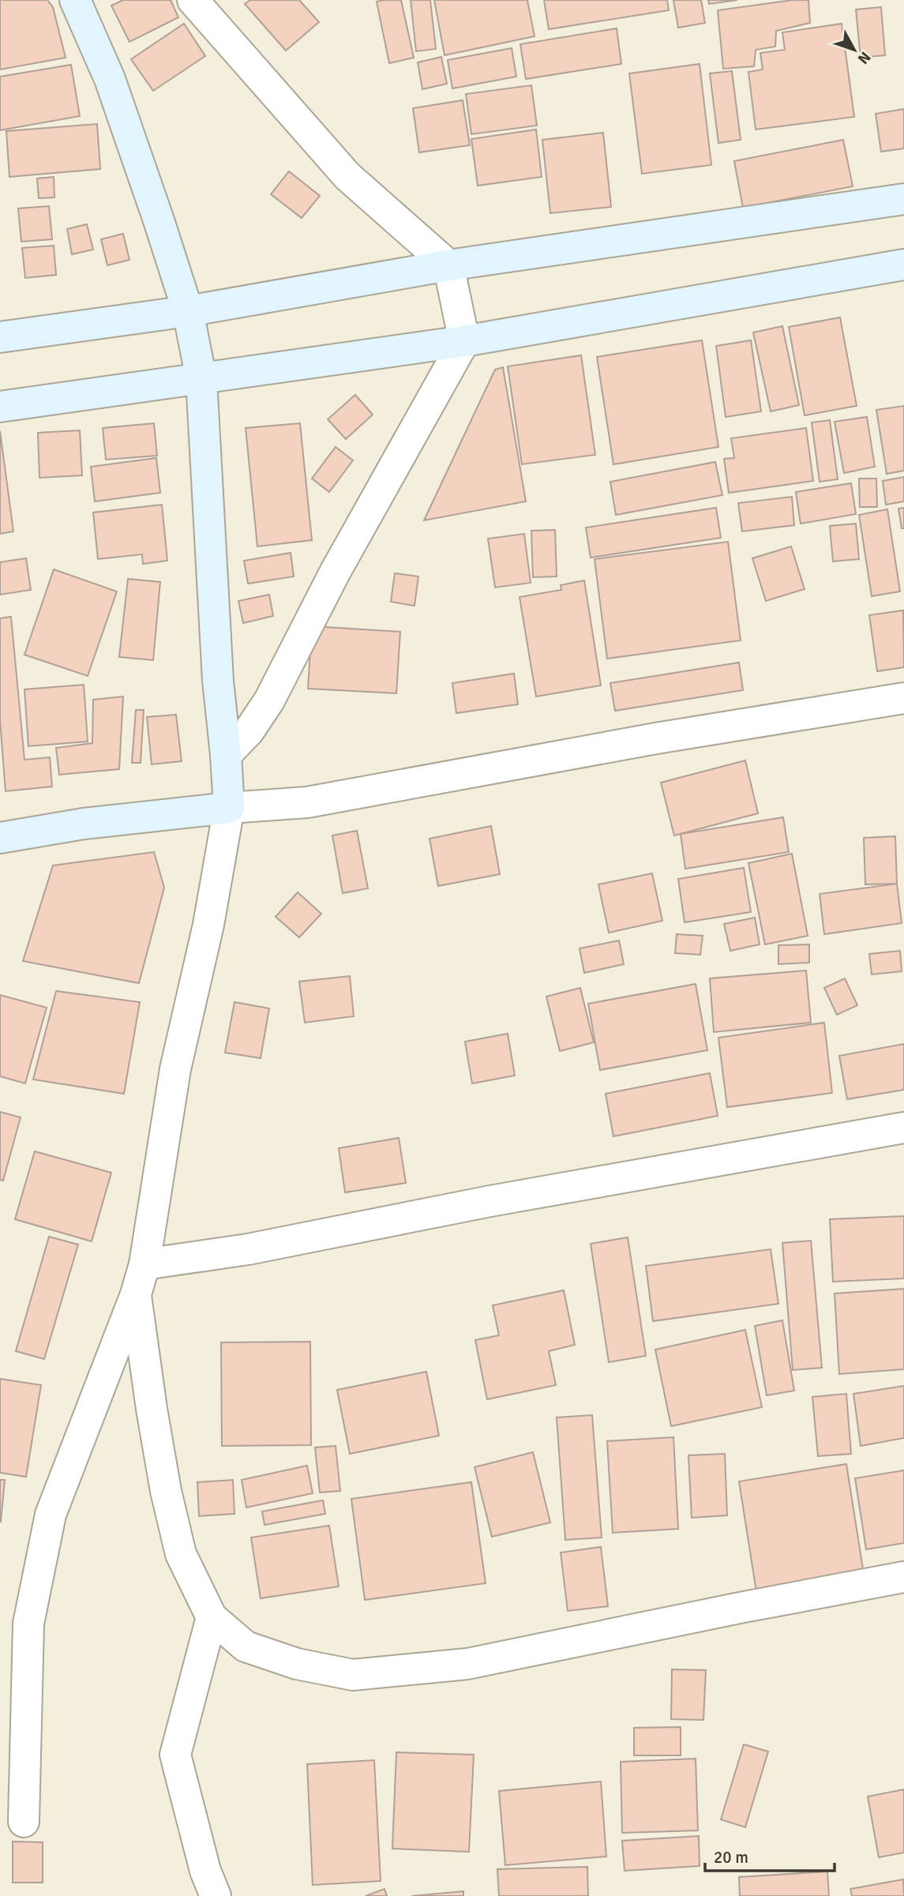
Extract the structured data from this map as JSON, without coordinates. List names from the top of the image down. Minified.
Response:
{"scale_bar":"20 m","north":"bottom right"}
